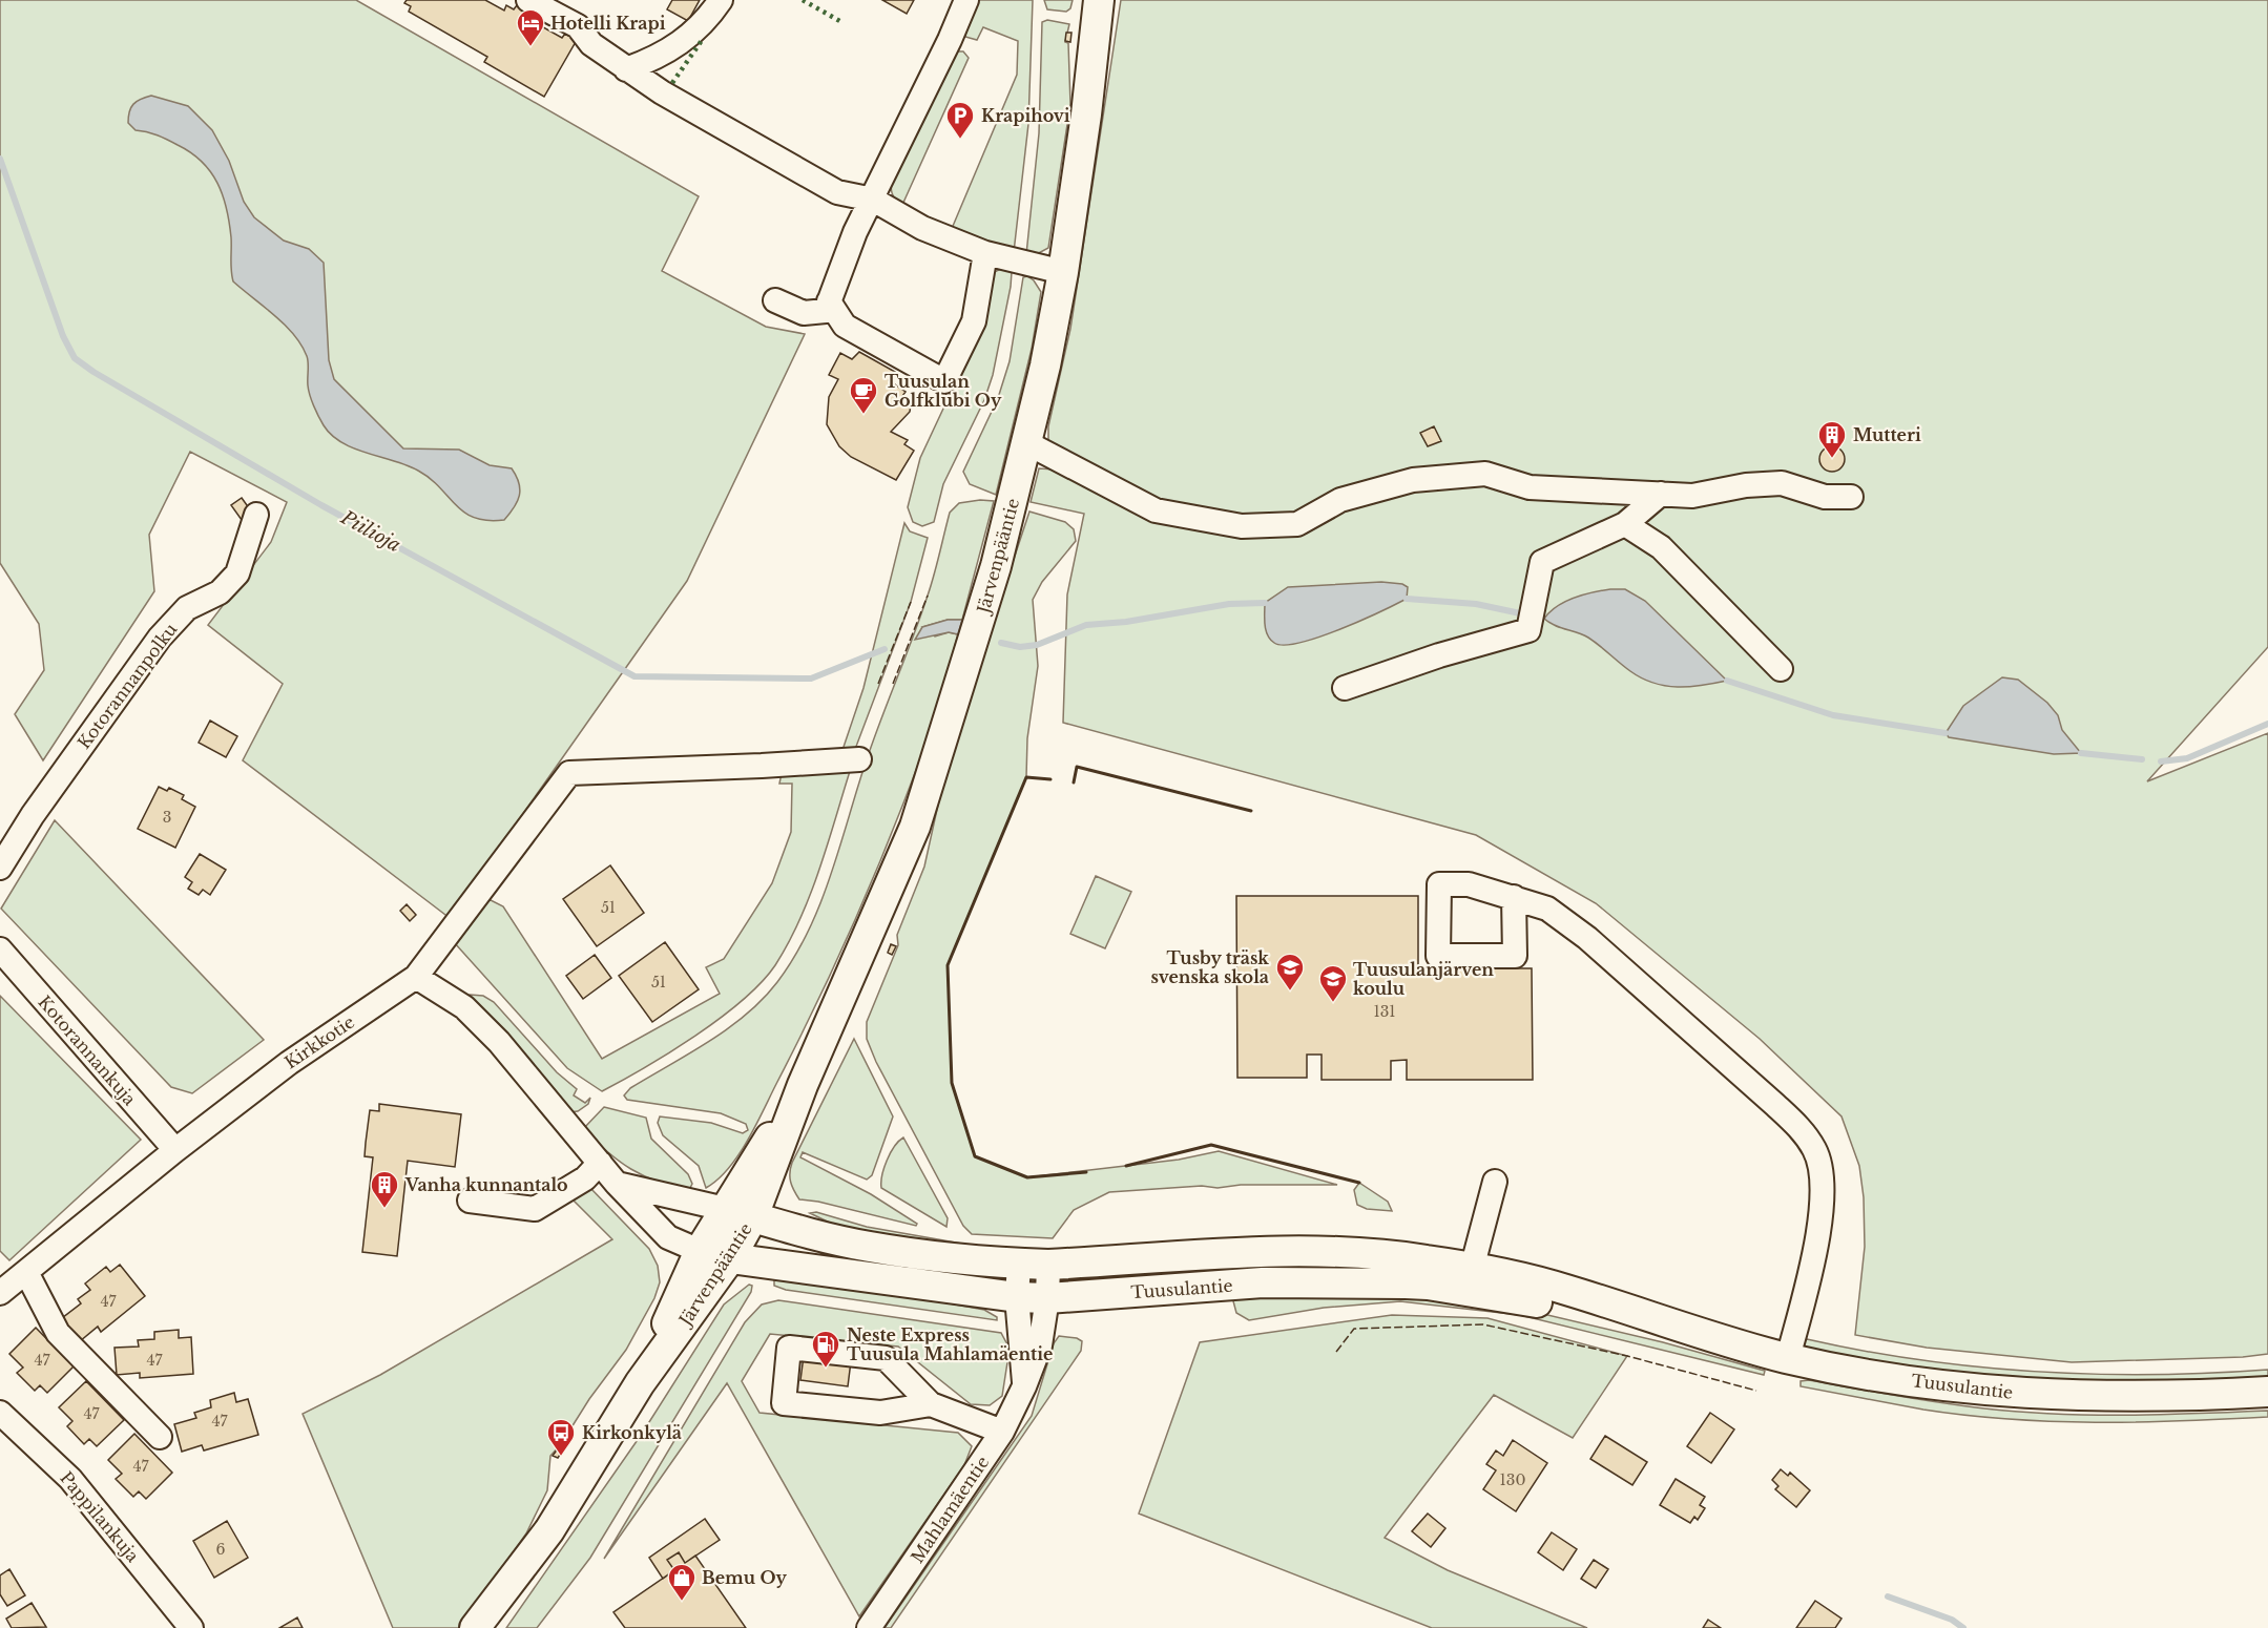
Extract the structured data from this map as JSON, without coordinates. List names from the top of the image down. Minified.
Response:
{"streets":{"main road":["Järvenpääntie","Tuusulantie"],"street":["Kotorannanpolku","Kirkkotie","Kotorannankuja","Mahlamäentie","Pappilankuja"]},"crossings":[["Järvenpääntie","Tuusulantie"],["Kirkkotie","Kotorannankuja"],["Tuusulantie","Mahlamäentie"]],"water":["Piilioja"],"places":{"hotel":["Hotelli Krapi"],"parking":["Krapihovi"],"cafe":["Tuusulan Golfklubi Oy"],"building":["Mutteri","Vanha kunnantalo"],"school or university":["Tusby träsk svenska skola","Tuusulanjärven koulu"],"fuel station":["Neste Express Tuusula Mahlamäentie"],"bus stop":["Kirkonkylä"],"shop":["Bemu Oy"]},"house_numbers":["3","51","51","131","47","47","47","47","47","47","130","6"]}
